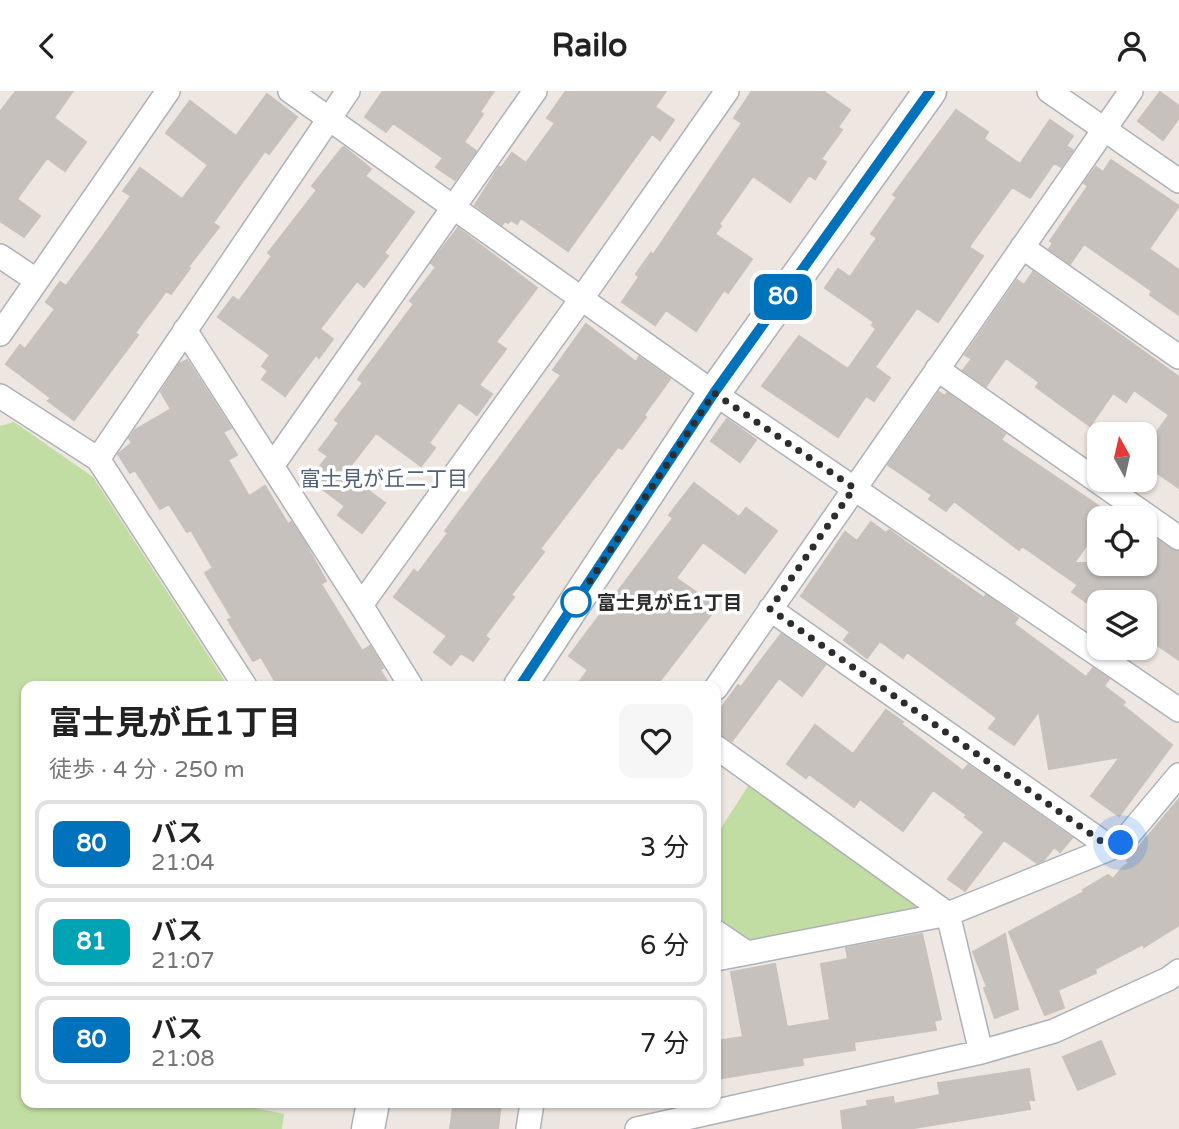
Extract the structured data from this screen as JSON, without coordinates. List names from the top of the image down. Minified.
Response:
{"districts":["富士見が丘二丁目"],"places":["富士見が丘1丁目"],"lines":["bus line 80"],"north":"top","page":{"header":"Railo","on_map":"80","heading":["富士見が丘1丁目","徒歩 · 4 分 · 250 m"],"list":[{"mark":"80","name":"バス","note":"21:04","value":"3 分"},{"mark":"81","name":"バス","note":"21:07","value":"6 分"},{"mark":"80","name":"バス","note":"21:08","value":"7 分"}]}}
